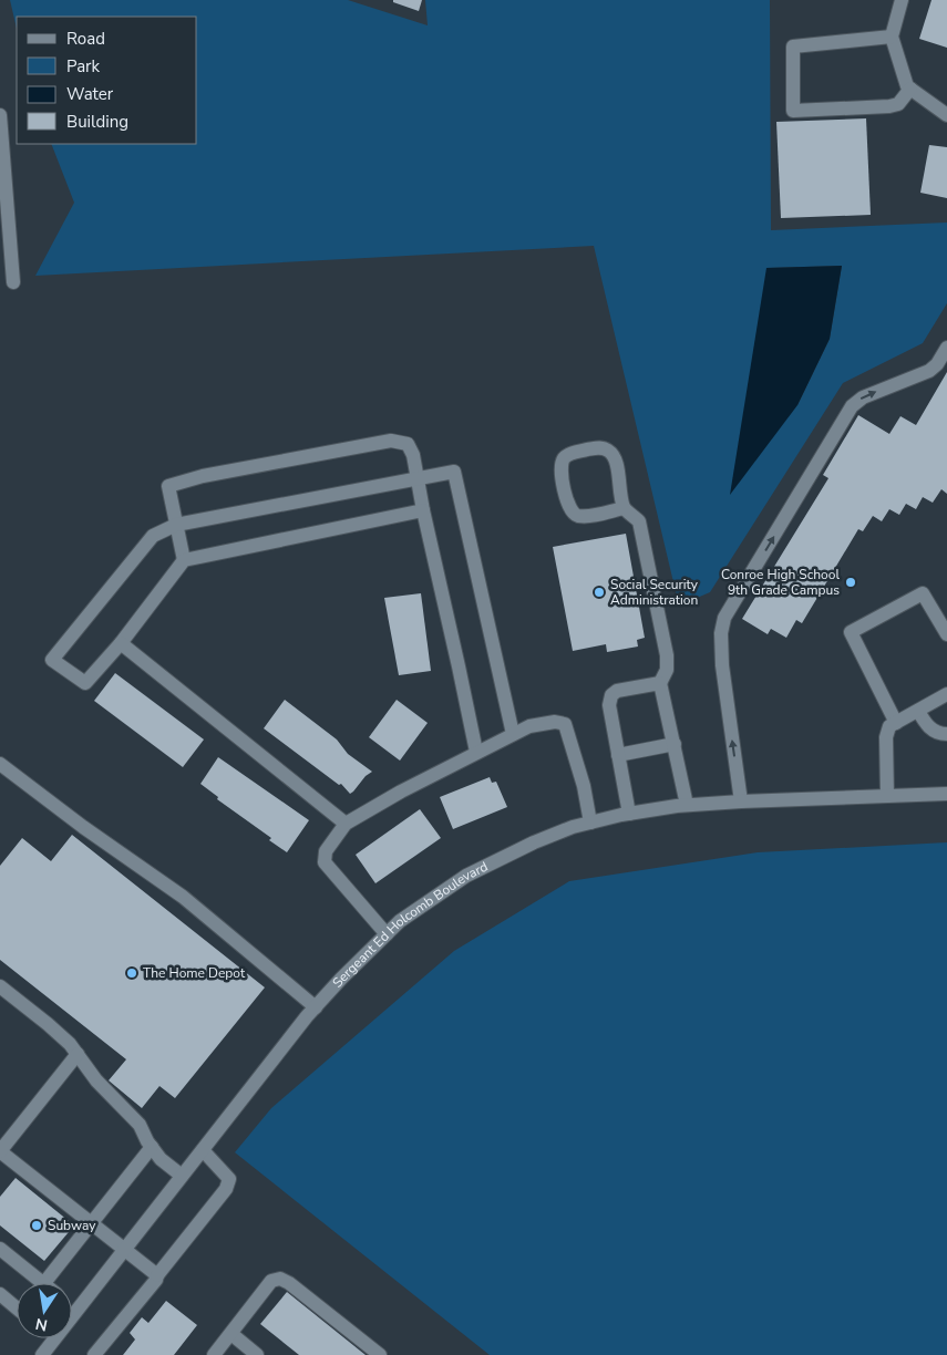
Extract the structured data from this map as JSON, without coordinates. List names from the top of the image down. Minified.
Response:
{"streets":{"street":["Sergeant Ed Holcomb Boulevard"]},"places":["Conroe High School 9th Grade Campus","Social Security Administration","The Home Depot","Subway"],"legend":["Road","Park","Water","Building"],"north":"bottom"}
